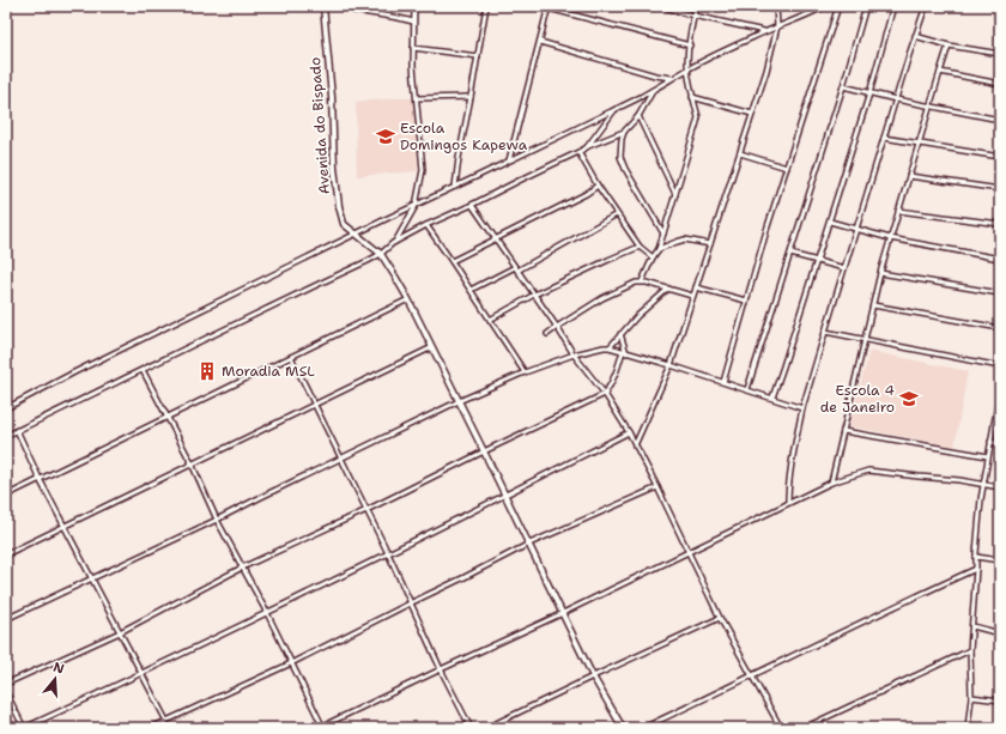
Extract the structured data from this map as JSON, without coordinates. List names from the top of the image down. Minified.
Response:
{"streets":{"main road":["Avenida do Bispado"]},"places":{"school or university":["Escola Domingos Kapewa","Escola 4 de Janeiro"],"building":["Moradia MSL"]},"north":"top"}
